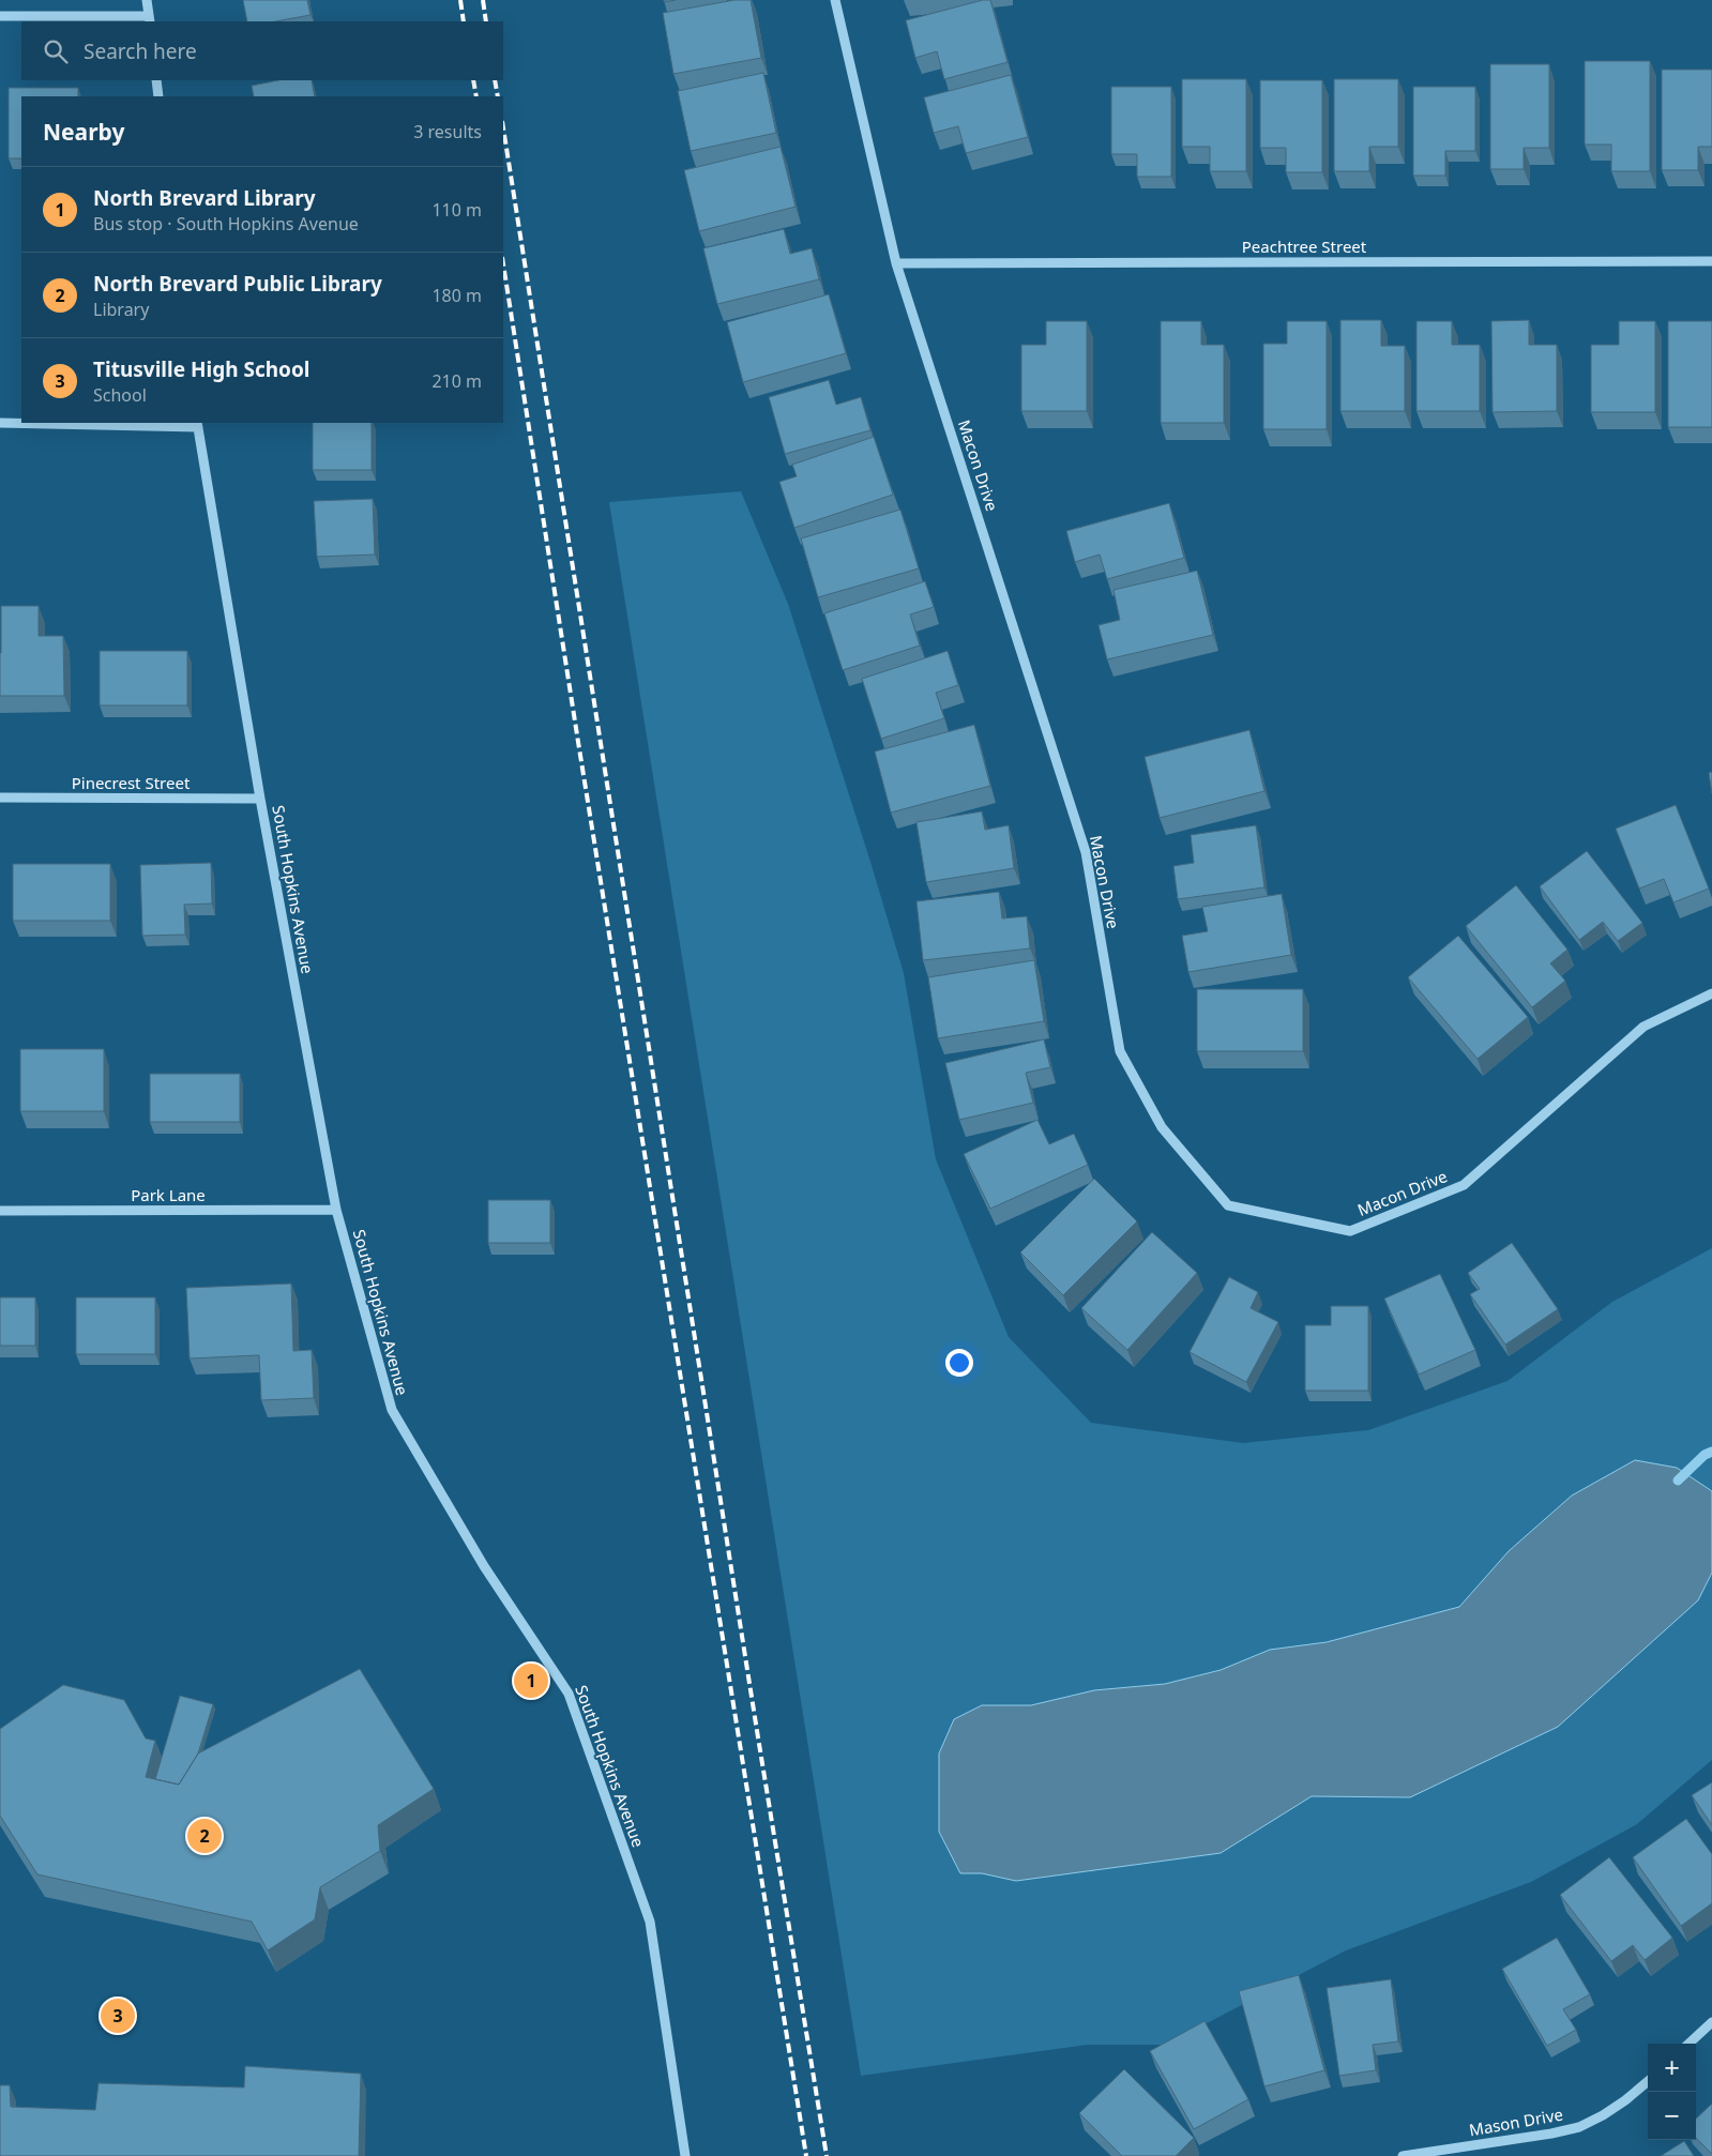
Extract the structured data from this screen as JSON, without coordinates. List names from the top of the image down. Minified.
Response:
{"streets":{"street":["Peachtree Street","Macon Drive","Pinecrest Street","South Hopkins Avenue","Park Lane","Mason Drive"]},"crossings":[["Peachtree Street","Macon Drive"],["Pinecrest Street","South Hopkins Avenue"],["South Hopkins Avenue","Park Lane"]],"page":{"search":"Search here","heading":["Nearby","3 results"],"list":[{"mark":"1","name":"North Brevard Library","note":"Bus stop · South Hopkins Avenue","value":"110 m"},{"mark":"2","name":"North Brevard Public Library","note":"Library","value":"180 m"},{"mark":"3","name":"Titusville High School","note":"School","value":"210 m"}],"pins":["1","2","3"],"map_buttons":["+","−"]}}
